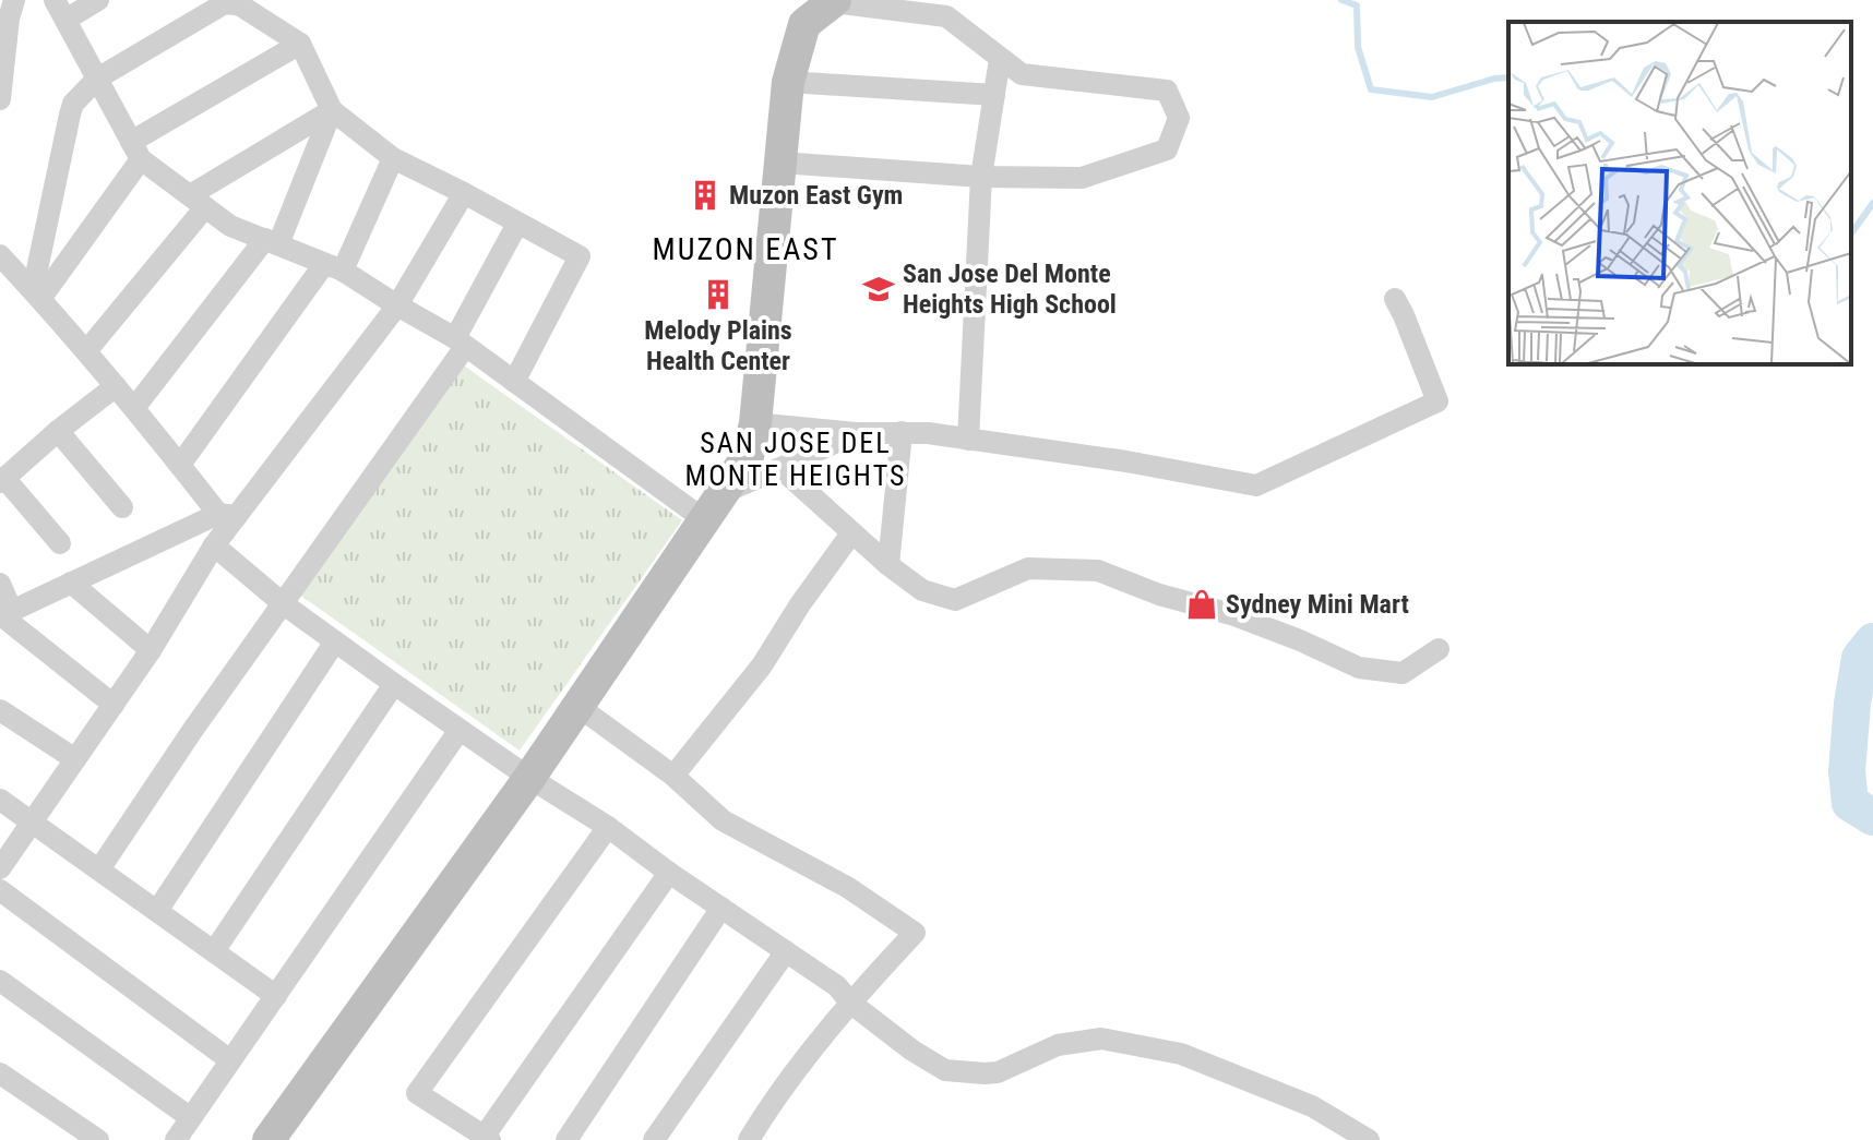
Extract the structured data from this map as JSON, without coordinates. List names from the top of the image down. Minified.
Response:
{"districts":["MUZON EAST","SAN JOSE DEL MONTE HEIGHTS"],"places":{"building":["Muzon East Gym","Melody Plains Health Center"],"school or university":["San Jose Del Monte Heights High School"],"shop":["Sydney Mini Mart"]}}
